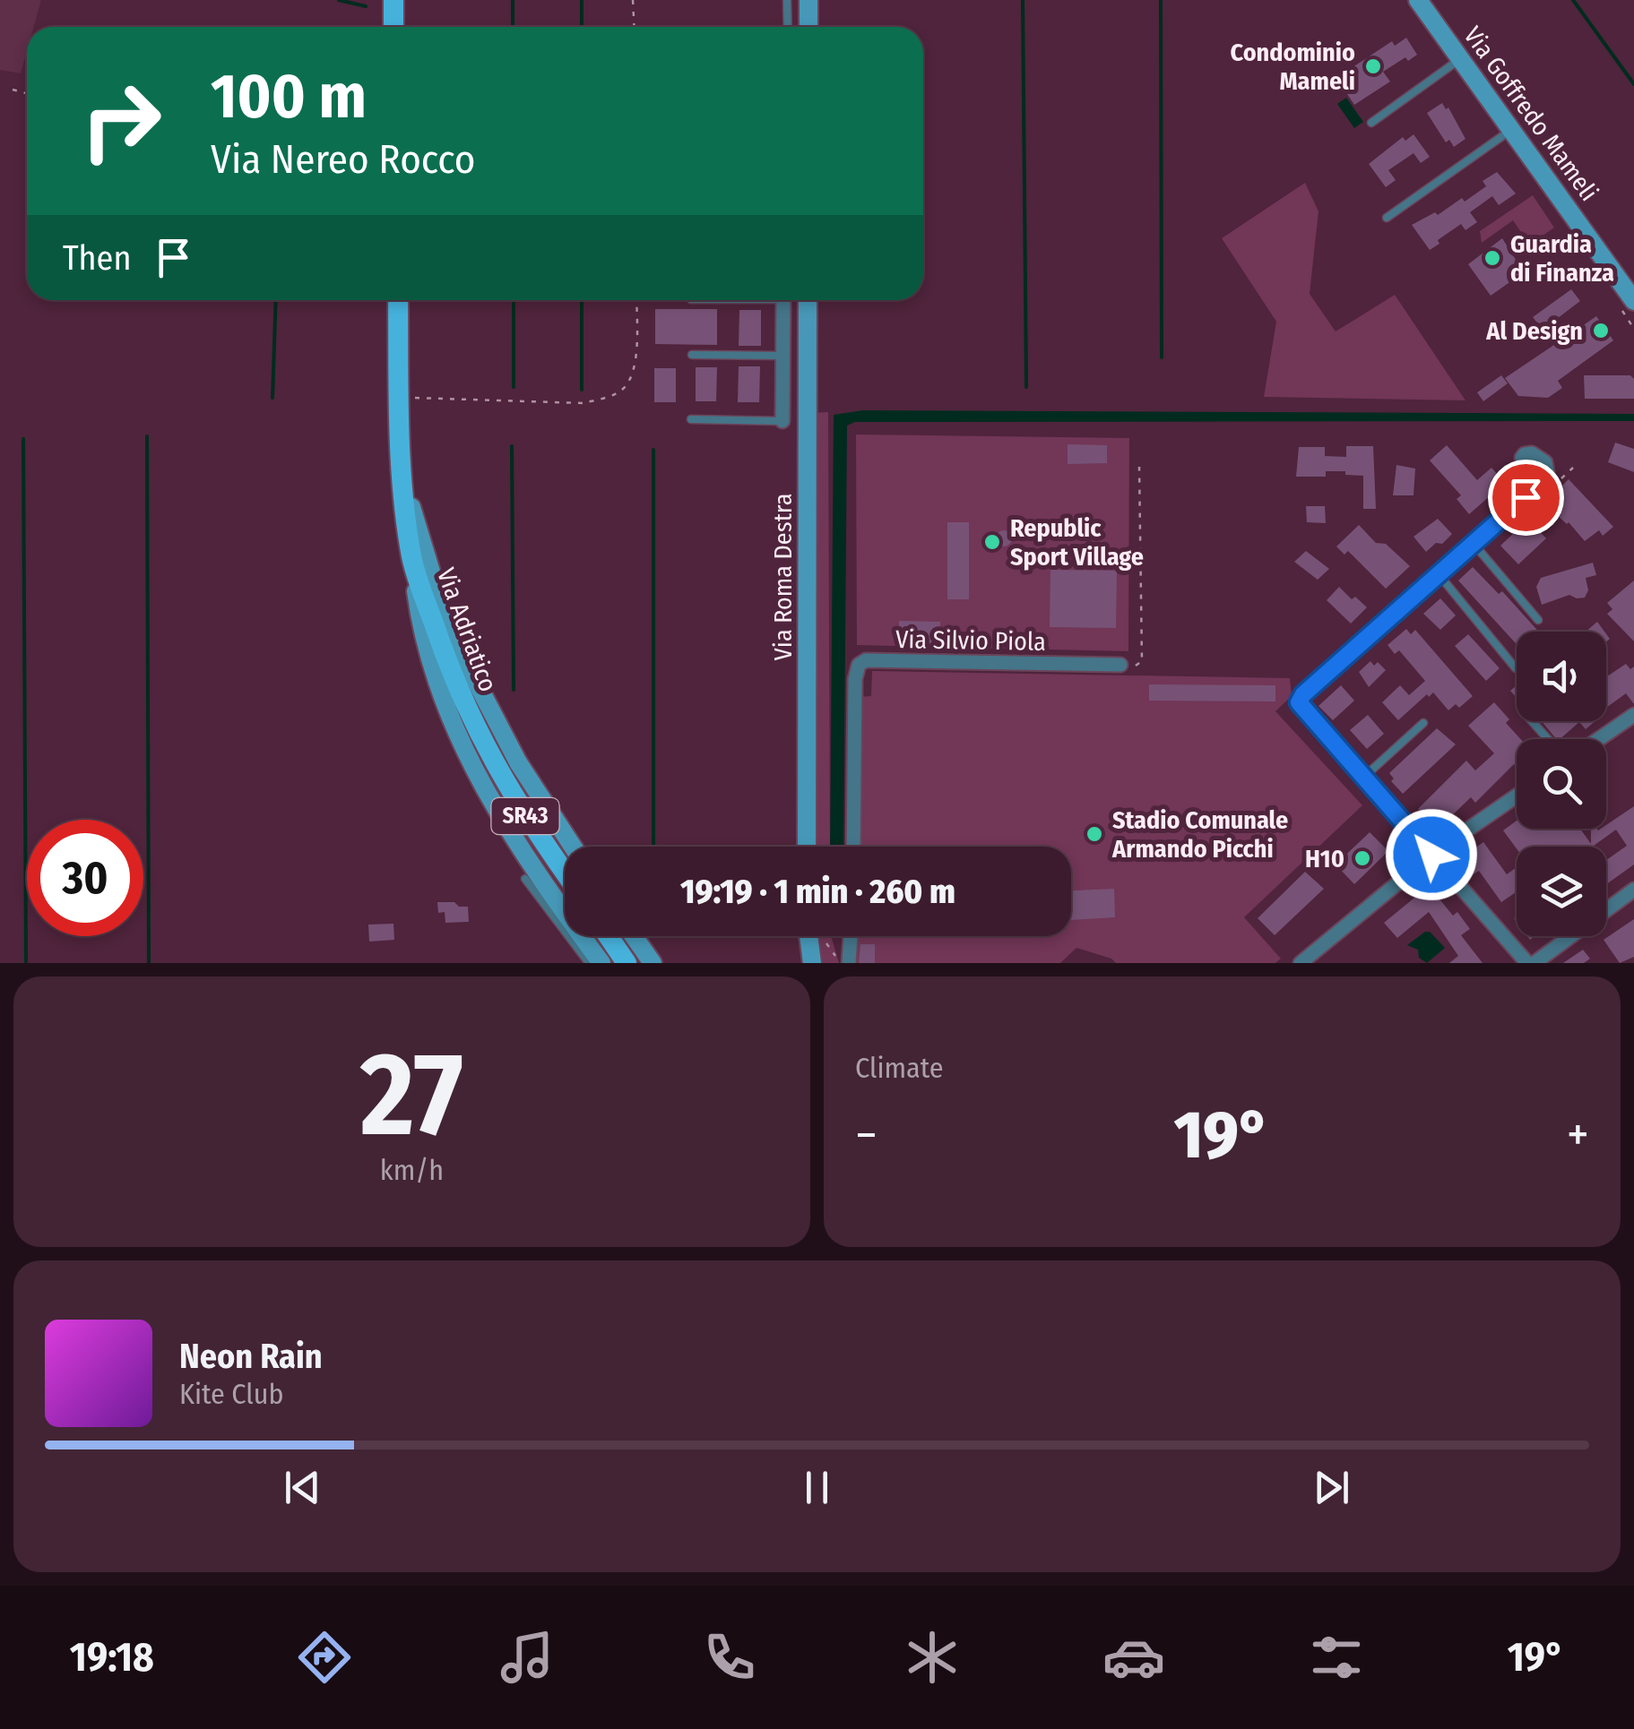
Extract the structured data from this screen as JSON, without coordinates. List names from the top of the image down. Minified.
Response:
{"streets":{"main road":["Via Adriatico","SR43"],"street":["Via Goffredo Mameli","Via Roma Destra","Via Silvio Piola"]},"places":["Condominio Mameli","Guardia di Finanza","Al Design","Republic Sport Village","Stadio Comunale Armando Picchi","H10"],"page":{"turn":["100 m","Via Nereo Rocco"],"then":"Then","limit":"30","trip":"19:19 · 1 min · 260 m","tile":[["27","km/h"],"Climate"],"heat":["−","19°","+"],"song":["Neon Rain","Kite Club"],"tabs":["19:18","19°"]}}
